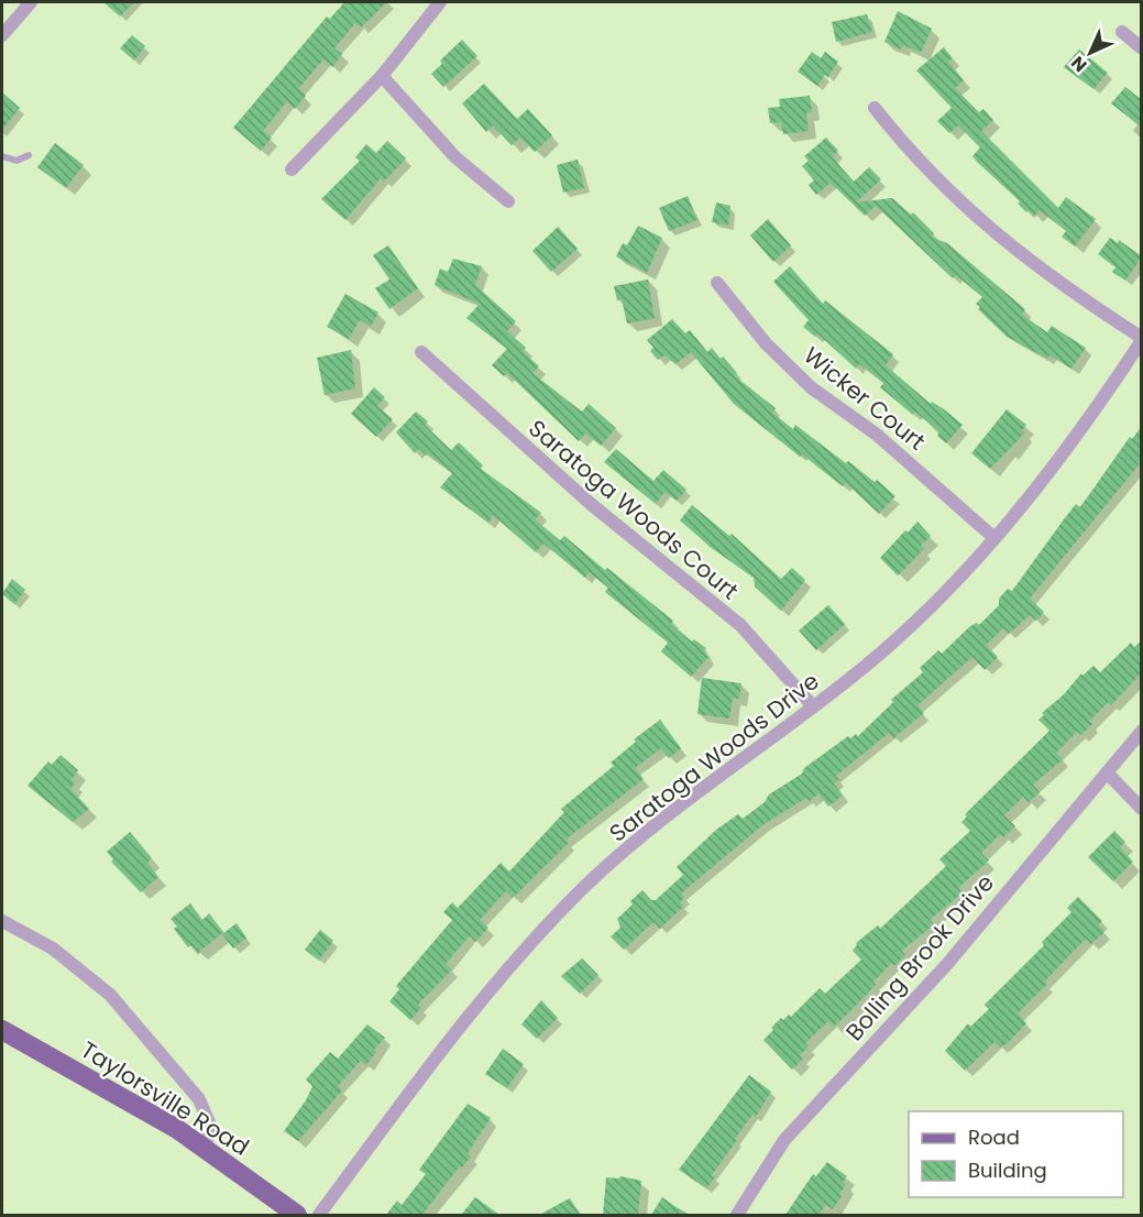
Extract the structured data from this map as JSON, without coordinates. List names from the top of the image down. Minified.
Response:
{"streets":{"main road":["Taylorsville Road"],"street":["Wicker Court","Saratoga Woods Court","Saratoga Woods Drive","Bolling Brook Drive"]},"crossings":[["Wicker Court","Saratoga Woods Drive"],["Saratoga Woods Court","Saratoga Woods Drive"]],"legend":["Road","Building"],"north":"bottom left"}
